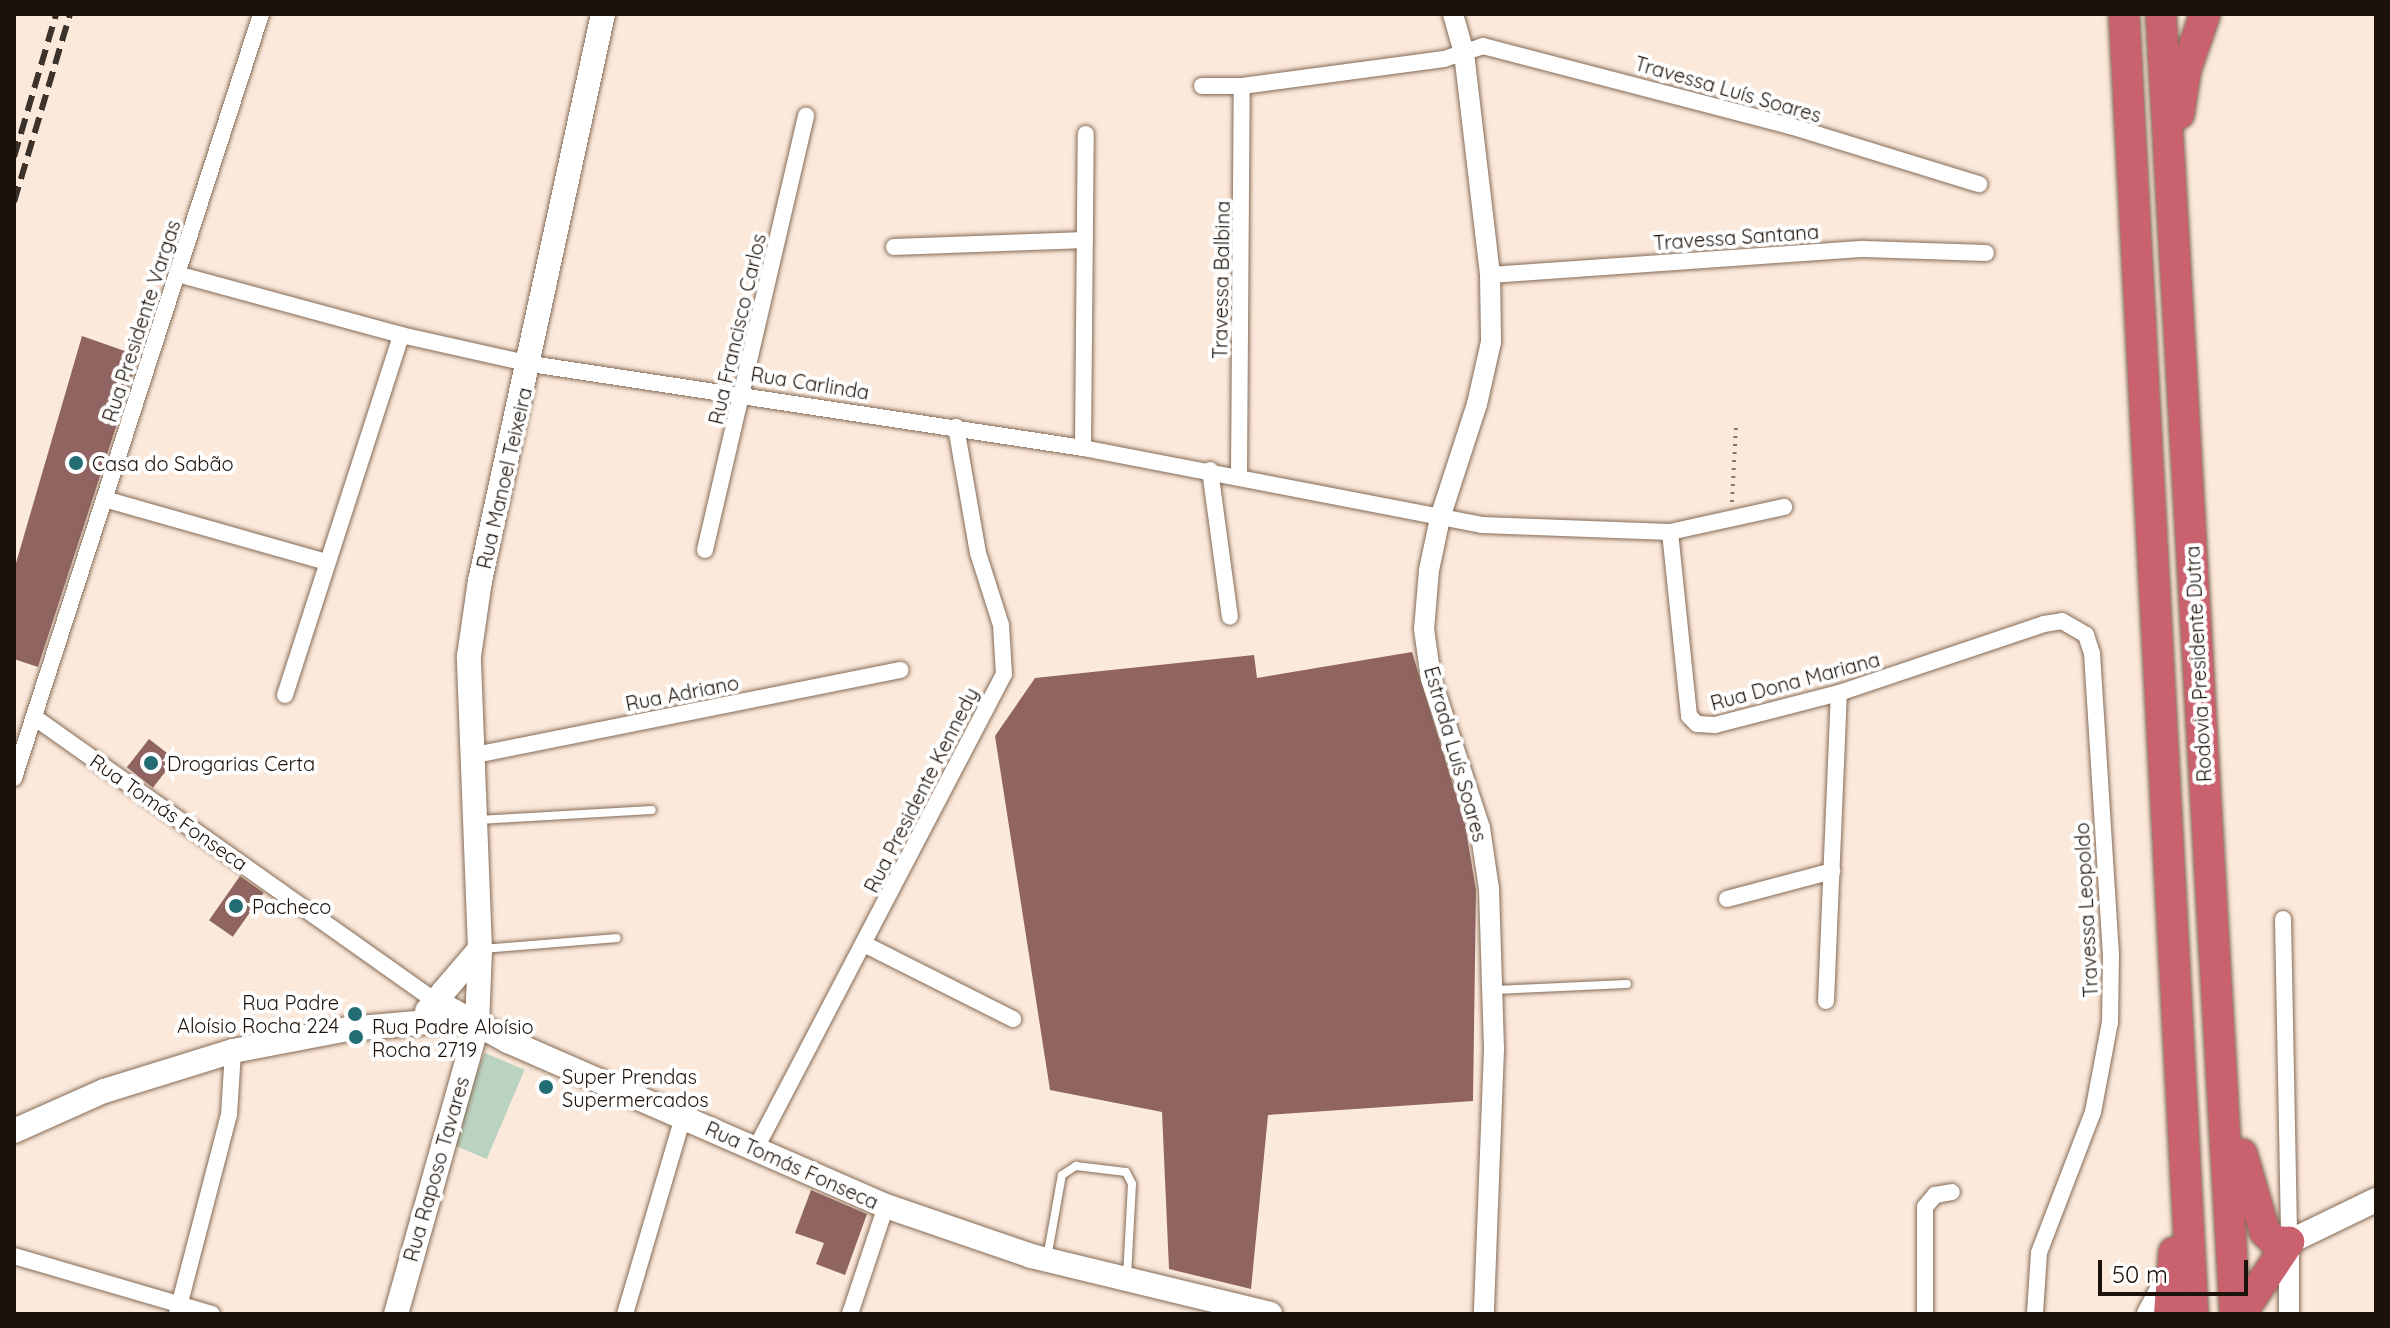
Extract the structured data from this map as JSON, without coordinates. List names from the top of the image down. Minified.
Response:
{"streets":{"highway":["Rodovia Presidente Dutra"],"main road":["Rua Manoel Teixeira","Rua Tomás Fonseca","Rua Raposo Tavares"],"street":["Travessa Luís Soares","Travessa Santana","Travessa Balbina","Rua Presidente Vargas","Rua Francisco Carlos","Rua Carlinda","Rua Dona Mariana","Rua Adriano","Estrada Luís Soares","Rua Presidente Kennedy","Travessa Leopoldo"]},"crossings":[["Travessa Luís Soares","Estrada Luís Soares"],["Travessa Santana","Estrada Luís Soares"],["Travessa Balbina","Rua Carlinda"],["Rua Presidente Vargas","Rua Carlinda"],["Rua Presidente Vargas","Rua Tomás Fonseca"],["Rua Francisco Carlos","Rua Carlinda"],["Rua Carlinda","Rua Manoel Teixeira"],["Rua Carlinda","Rua Dona Mariana"],["Rua Carlinda","Estrada Luís Soares"],["Rua Carlinda","Rua Presidente Kennedy"],["Rua Manoel Teixeira","Rua Adriano"],["Rua Manoel Teixeira","Rua Tomás Fonseca"],["Rua Manoel Teixeira","Rua Raposo Tavares"],["Rua Dona Mariana","Travessa Leopoldo"],["Rua Presidente Kennedy","Rua Tomás Fonseca"],["Rua Tomás Fonseca","Rua Raposo Tavares"]],"places":["Casa do Sabão","Drogarias Certa","Pacheco","Rua Padre Aloísio Rocha 224","Rua Padre Aloísio Rocha 2719","Super Prendas Supermercados"],"scale_bar":"50 m"}
